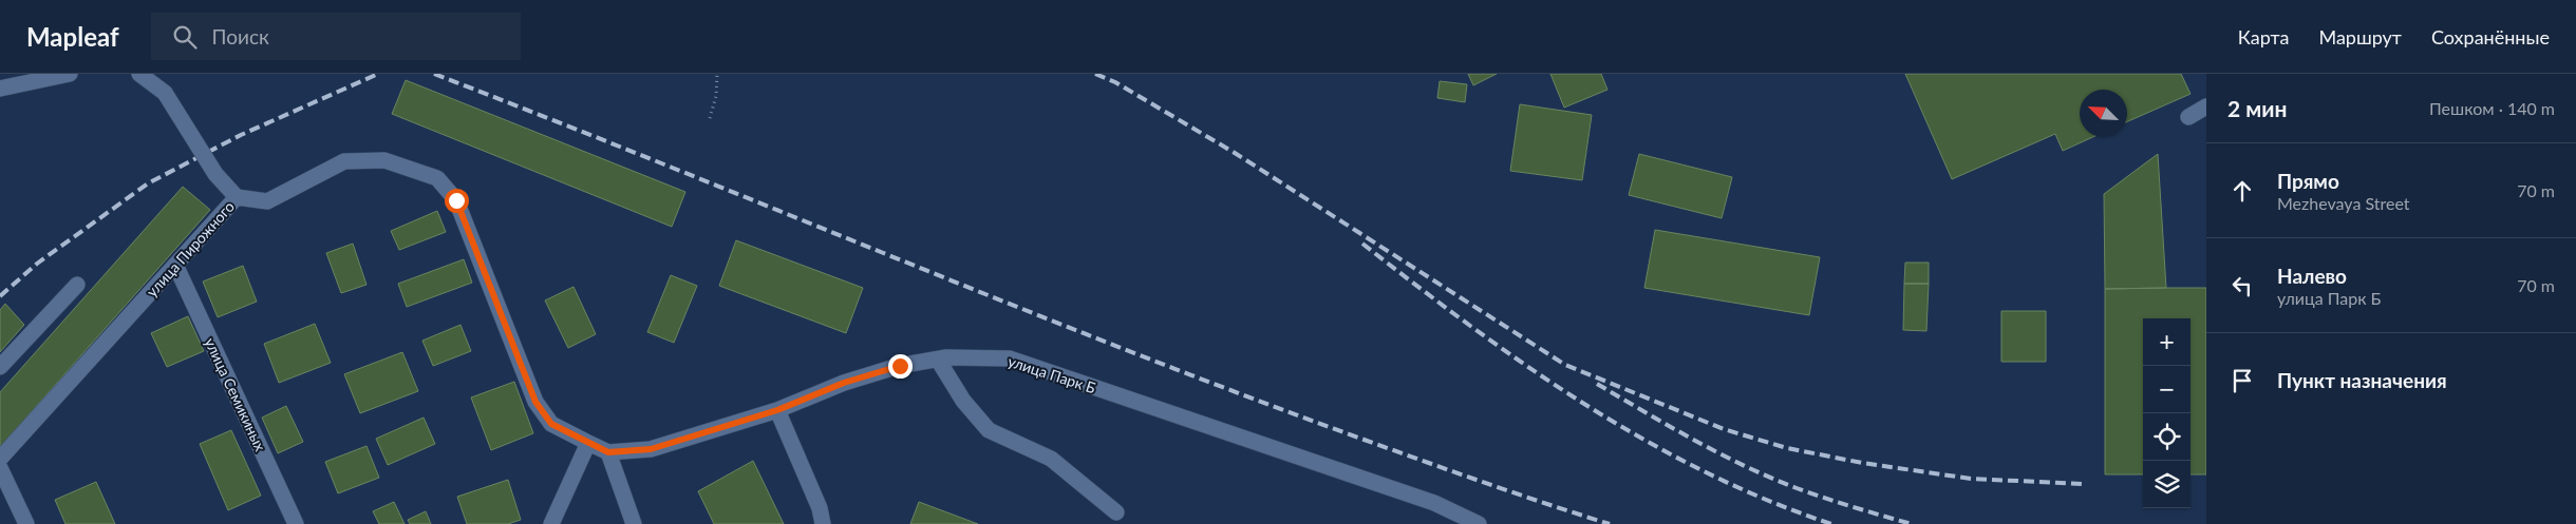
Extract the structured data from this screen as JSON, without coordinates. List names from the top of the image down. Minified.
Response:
{"streets":{"street":["улица Пирожного","улица Парк Б","улица Семикиных"]},"crossings":[["улица Пирожного","улица Парк Б"],["улица Пирожного","улица Семикиных"]],"north":"top left","page":{"header":"Mapleaf","search":"Поиск","nav":["Карта","Маршрут","Сохранённые"],"heading":["2 мин","Пешком · 140 m"],"list":[["Прямо","Mezhevaya Street","70 m"],["Налево","улица Парк Б","70 m"],"Пункт назначения"],"map_buttons":["+","−"]}}
